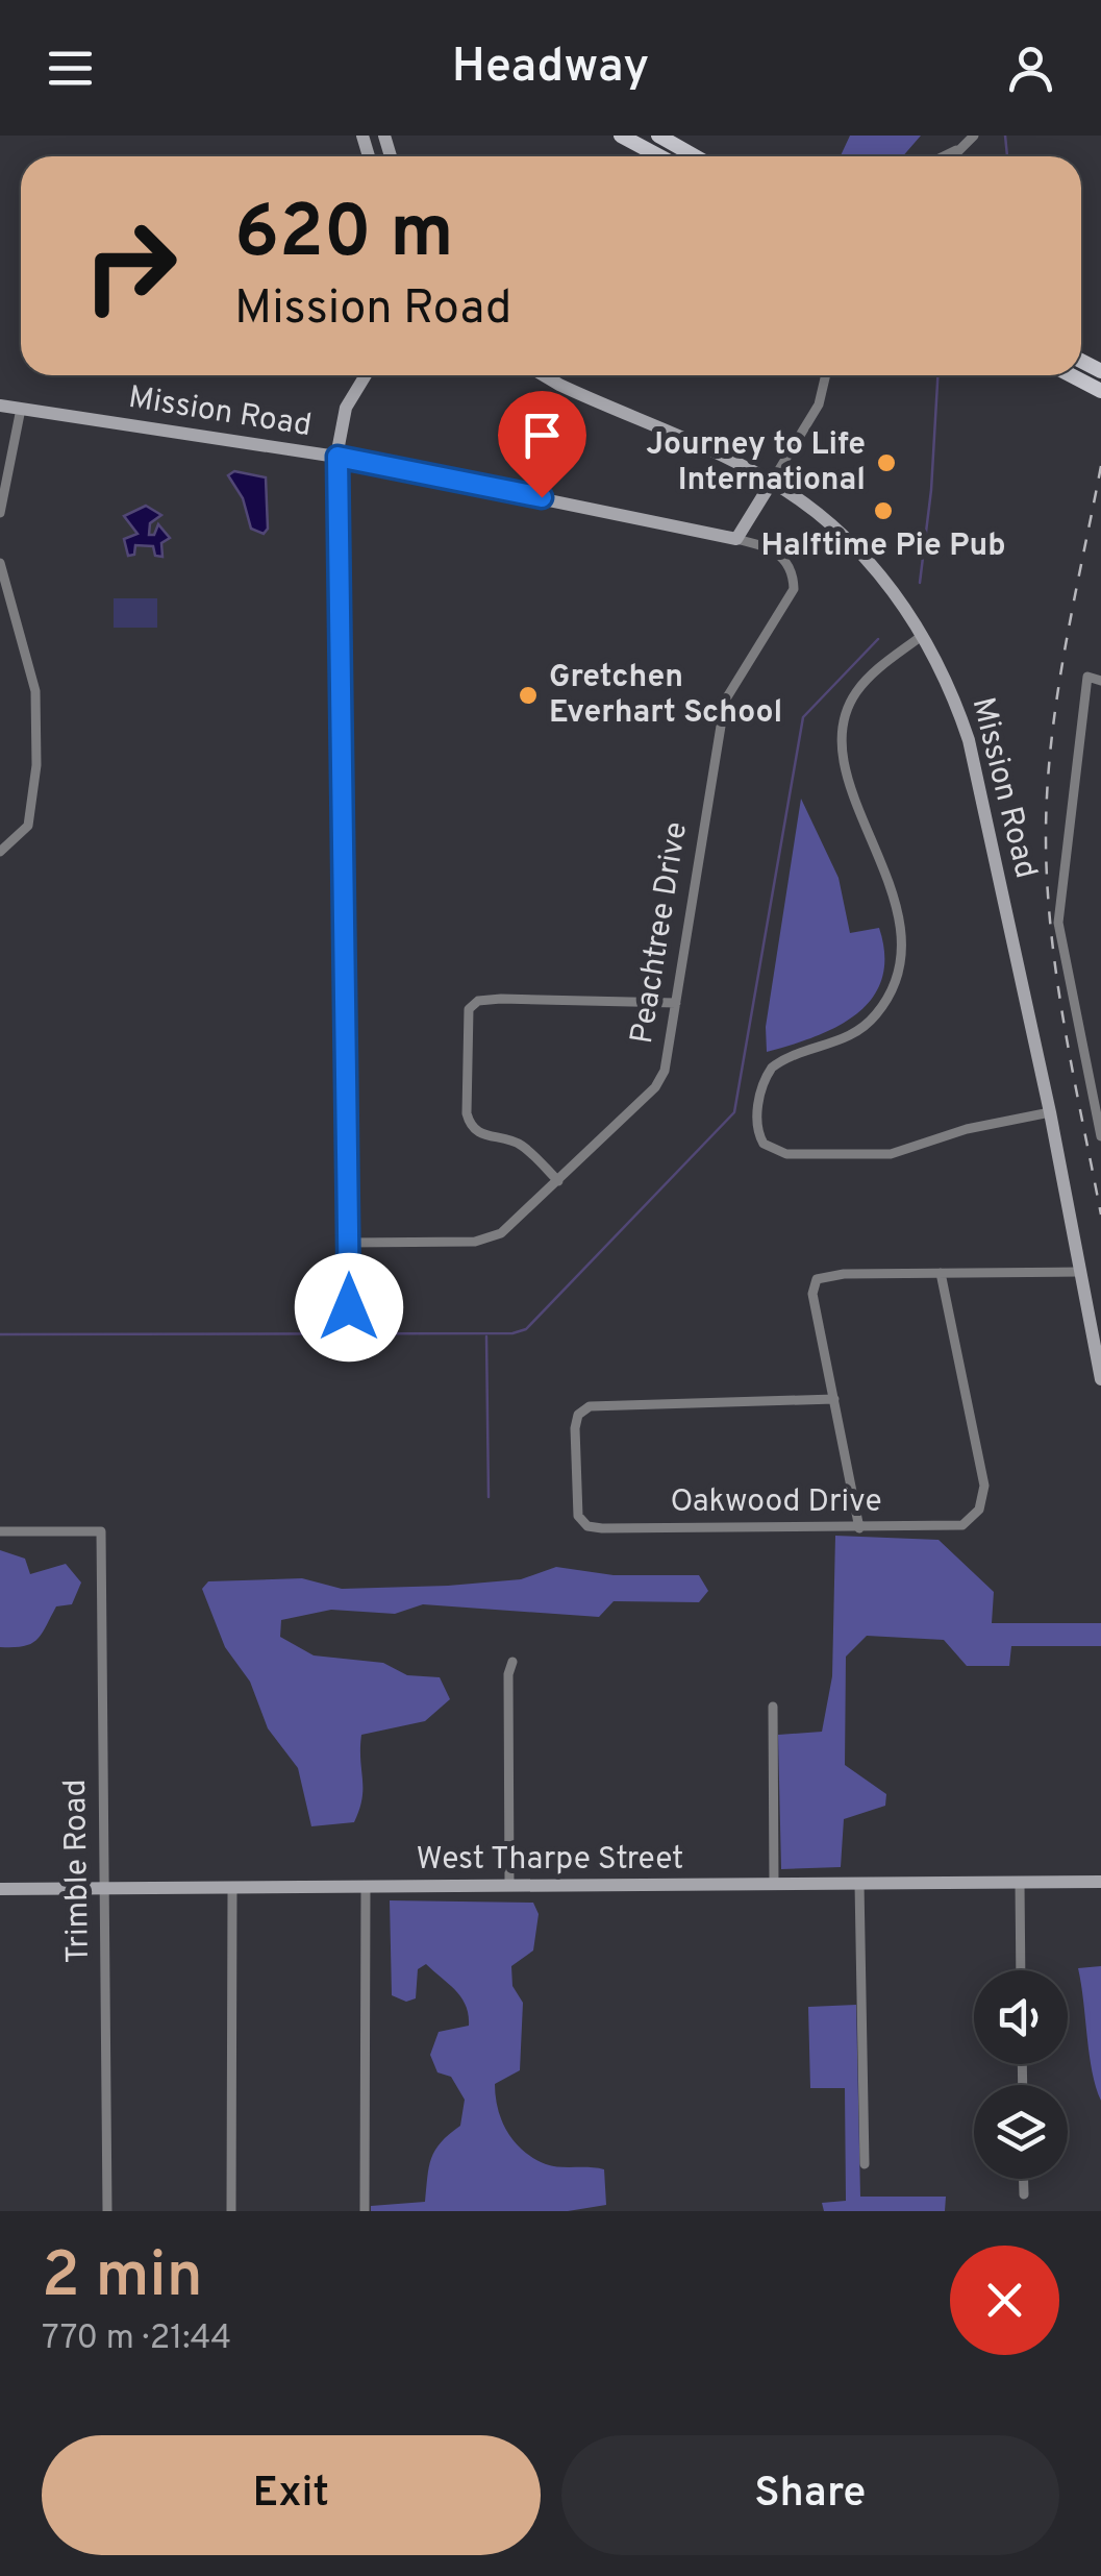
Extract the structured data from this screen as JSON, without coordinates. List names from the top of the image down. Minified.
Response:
{"streets":{"main road":["Mission Road","West Tharpe Street"],"street":["Peachtree Drive","Oakwood Drive","Trimble Road"]},"crossings":[["Mission Road","Peachtree Drive"],["West Tharpe Street","Trimble Road"]],"places":["Journey to Life International","Halftime Pie Pub","Gretchen Everhart School"],"page":{"header":"Headway","turn":["620 m","Mission Road"],"heading":["2 min","770 m · 21:44"],"buttons":["Exit","Share"]}}
